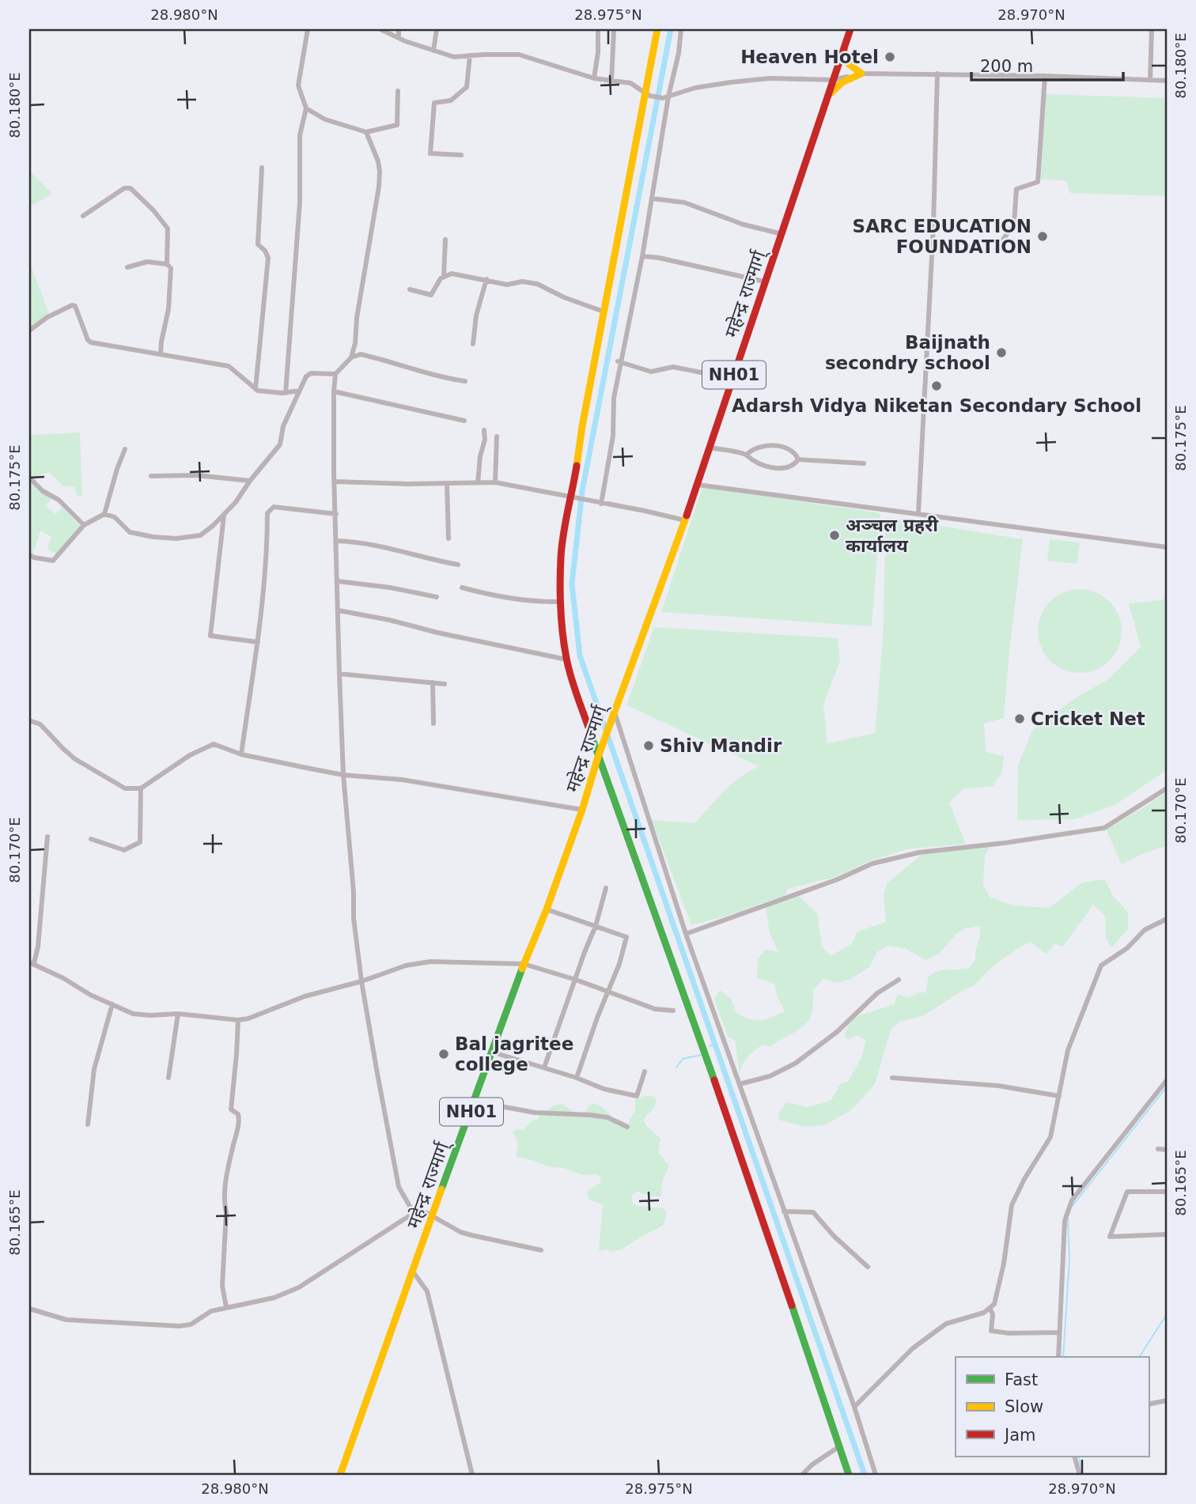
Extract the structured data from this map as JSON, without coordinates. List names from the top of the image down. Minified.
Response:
{"streets":{"main road":["महेन्द्र राज्मार्ग्","NH01"]},"places":["Heaven Hotel","SARC EDUCATION FOUNDATION","Baijnath secondry school","Adarsh Vidya Niketan Secondary School","अञ्चल प्रहरी कार्यालय","Cricket Net","Shiv Mandir","Bal jagritee college"],"legend":["Fast","Slow","Jam"],"scale_bar":"200 m","coordinates":["28.980°N","28.975°N","28.970°N","80.180°E","80.175°E","80.170°E","80.165°E"]}
